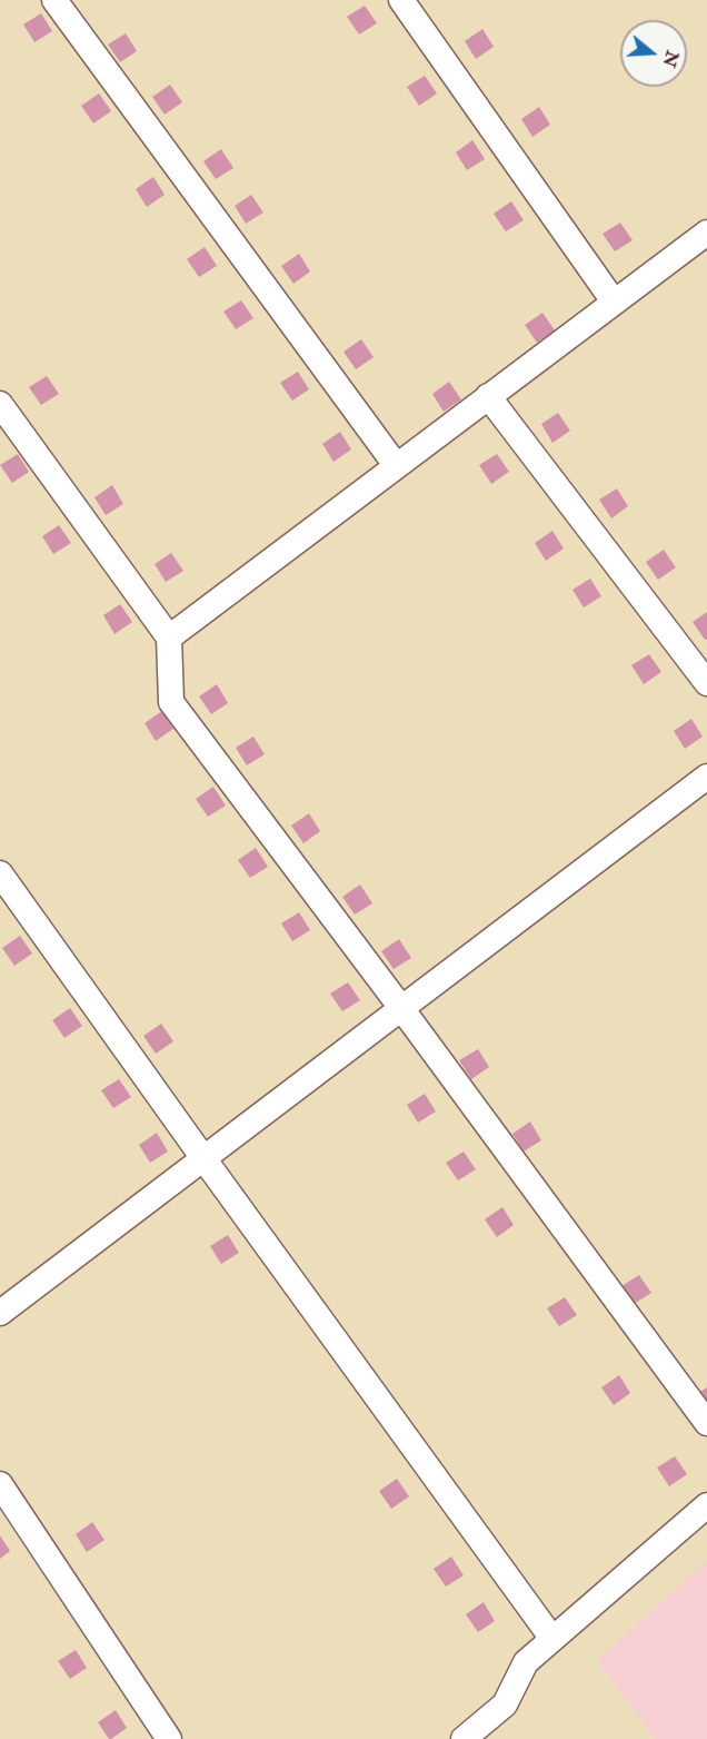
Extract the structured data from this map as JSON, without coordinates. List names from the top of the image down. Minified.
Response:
{"north":"right"}
